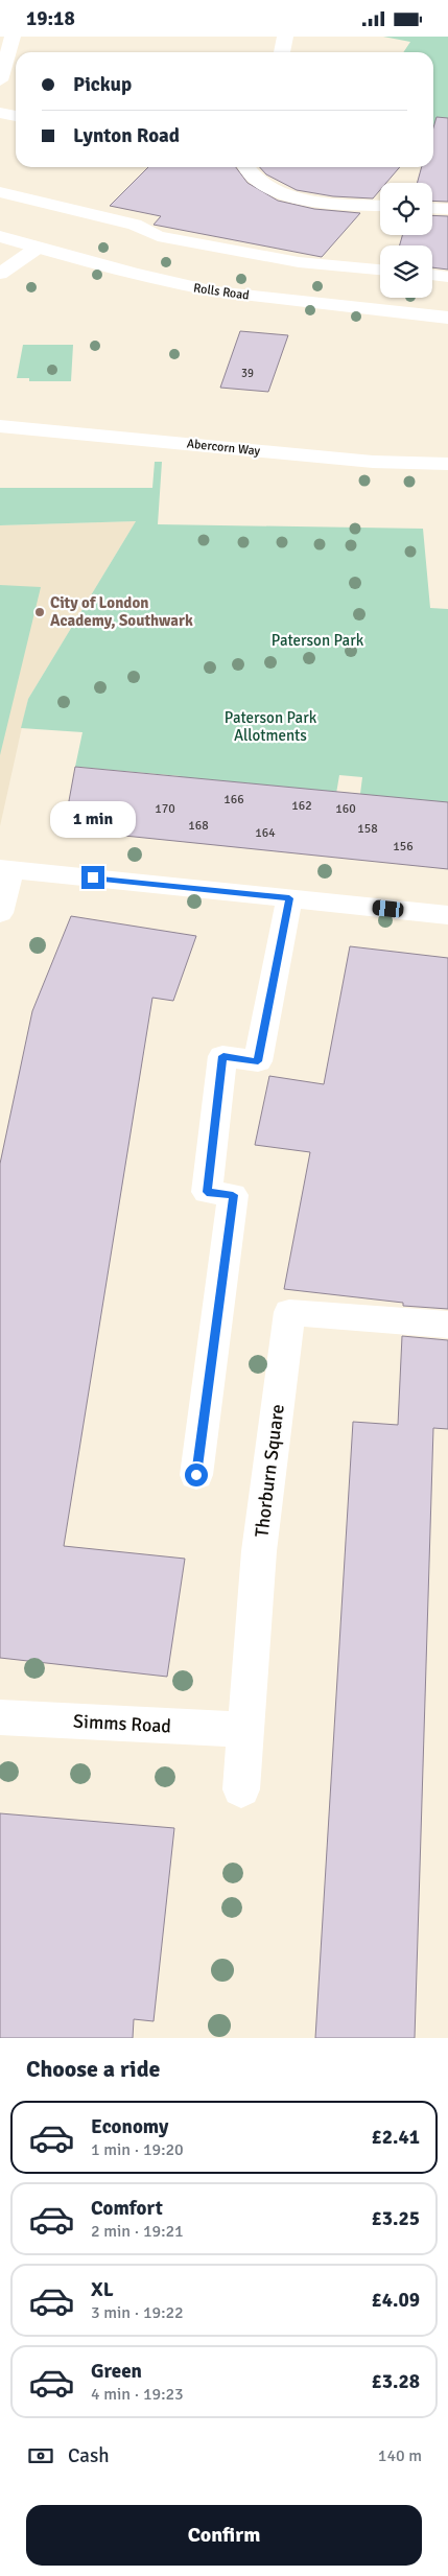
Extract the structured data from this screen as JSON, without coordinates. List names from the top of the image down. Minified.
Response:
{"streets":{"street":["Rolls Road","Abercorn Way","Thorburn Square","Simms Road"]},"crossings":[["Thorburn Square","Simms Road"]],"parks":["Paterson Park","Paterson Park Allotments"],"places":["City of London Academy, Southwark"],"house_numbers":["39","166","162","170","160","168","158","164","156"],"page":{"status":"19:18","banner":["Pickup","Lynton Road"],"bubble":"1 min","heading":"Choose a ride","list":[{"name":"Economy","note":"1 min · 19:20","value":"£2.41"},{"name":"Comfort","note":"2 min · 19:21","value":"£3.25"},{"name":"XL","note":"3 min · 19:22","value":"£4.09"},{"name":"Green","note":"4 min · 19:23","value":"£3.28"}],"pay":["Cash","140 m"],"buttons":"Confirm"}}
